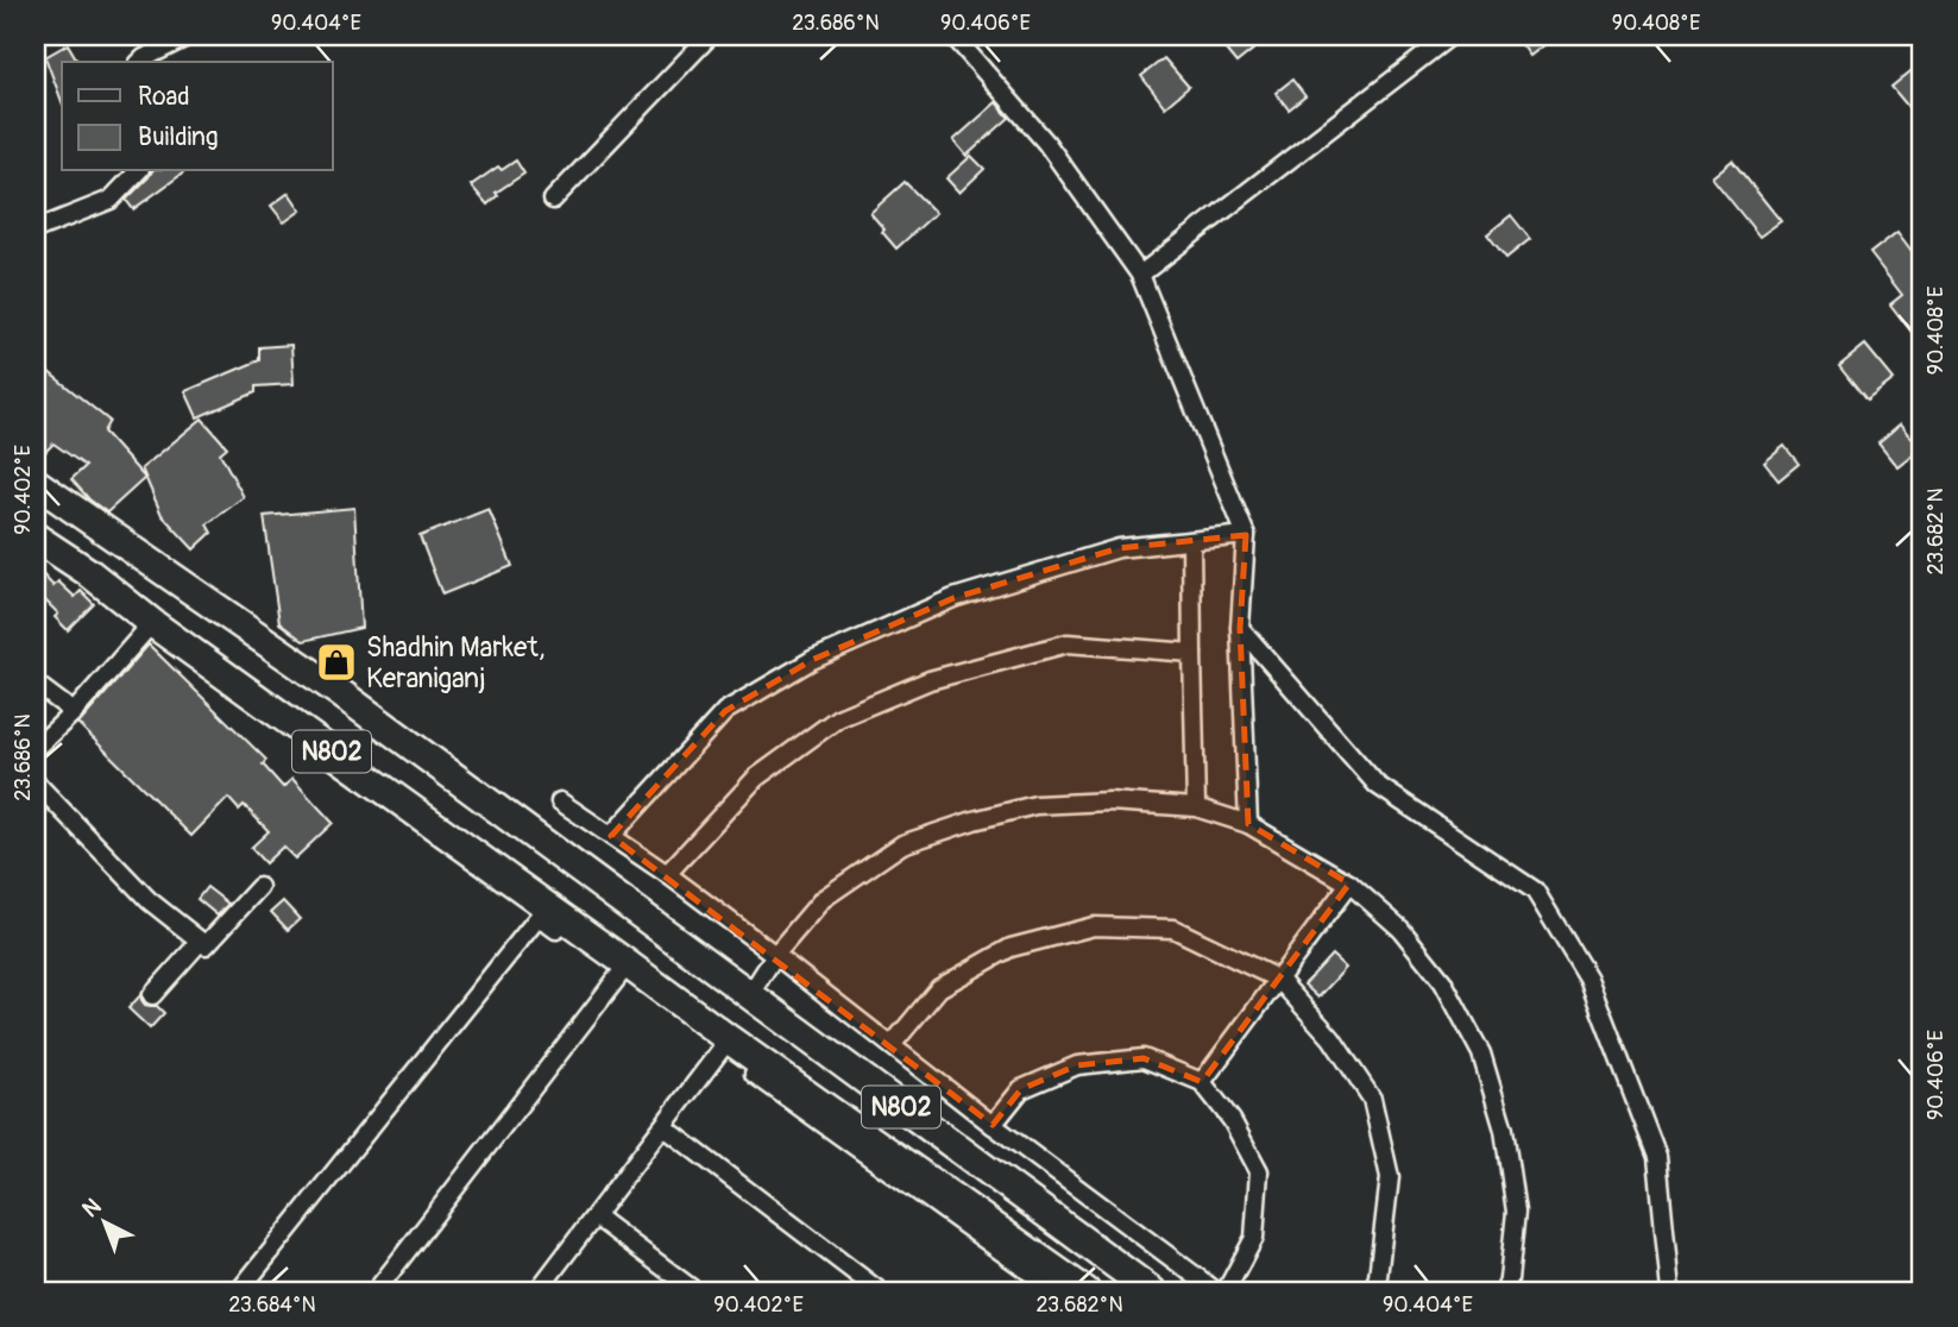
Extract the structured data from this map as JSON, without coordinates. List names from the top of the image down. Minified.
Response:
{"streets":{"highway":["N802"]},"places":{"shop":["Shadhin Market, Keraniganj"]},"legend":["Road","Building"],"north":"top left","coordinates":["90.404°E","23.686°N","90.406°E","90.408°E","90.402°E","23.682°N","23.684°N"]}
